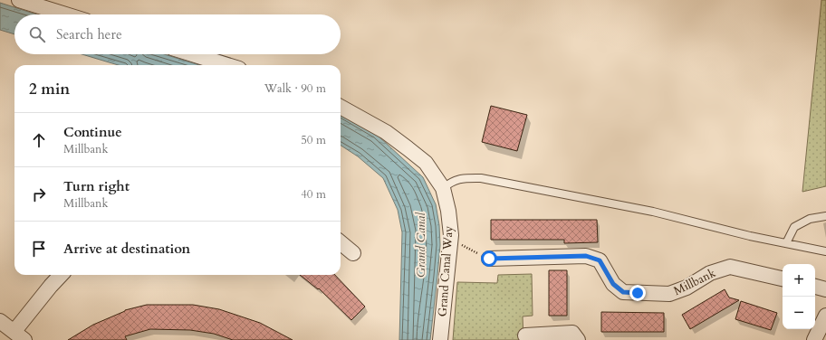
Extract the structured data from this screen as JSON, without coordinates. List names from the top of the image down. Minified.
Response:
{"streets":{"street":["Grand Canal Way","Millbank"]},"water":["Grand Canal"],"page":{"search":"Search here","heading":["2 min","Walk · 90 m"],"list":[["Continue","Millbank","50 m"],["Turn right","Millbank","40 m"],"Arrive at destination"],"map_buttons":["+","−"]}}
